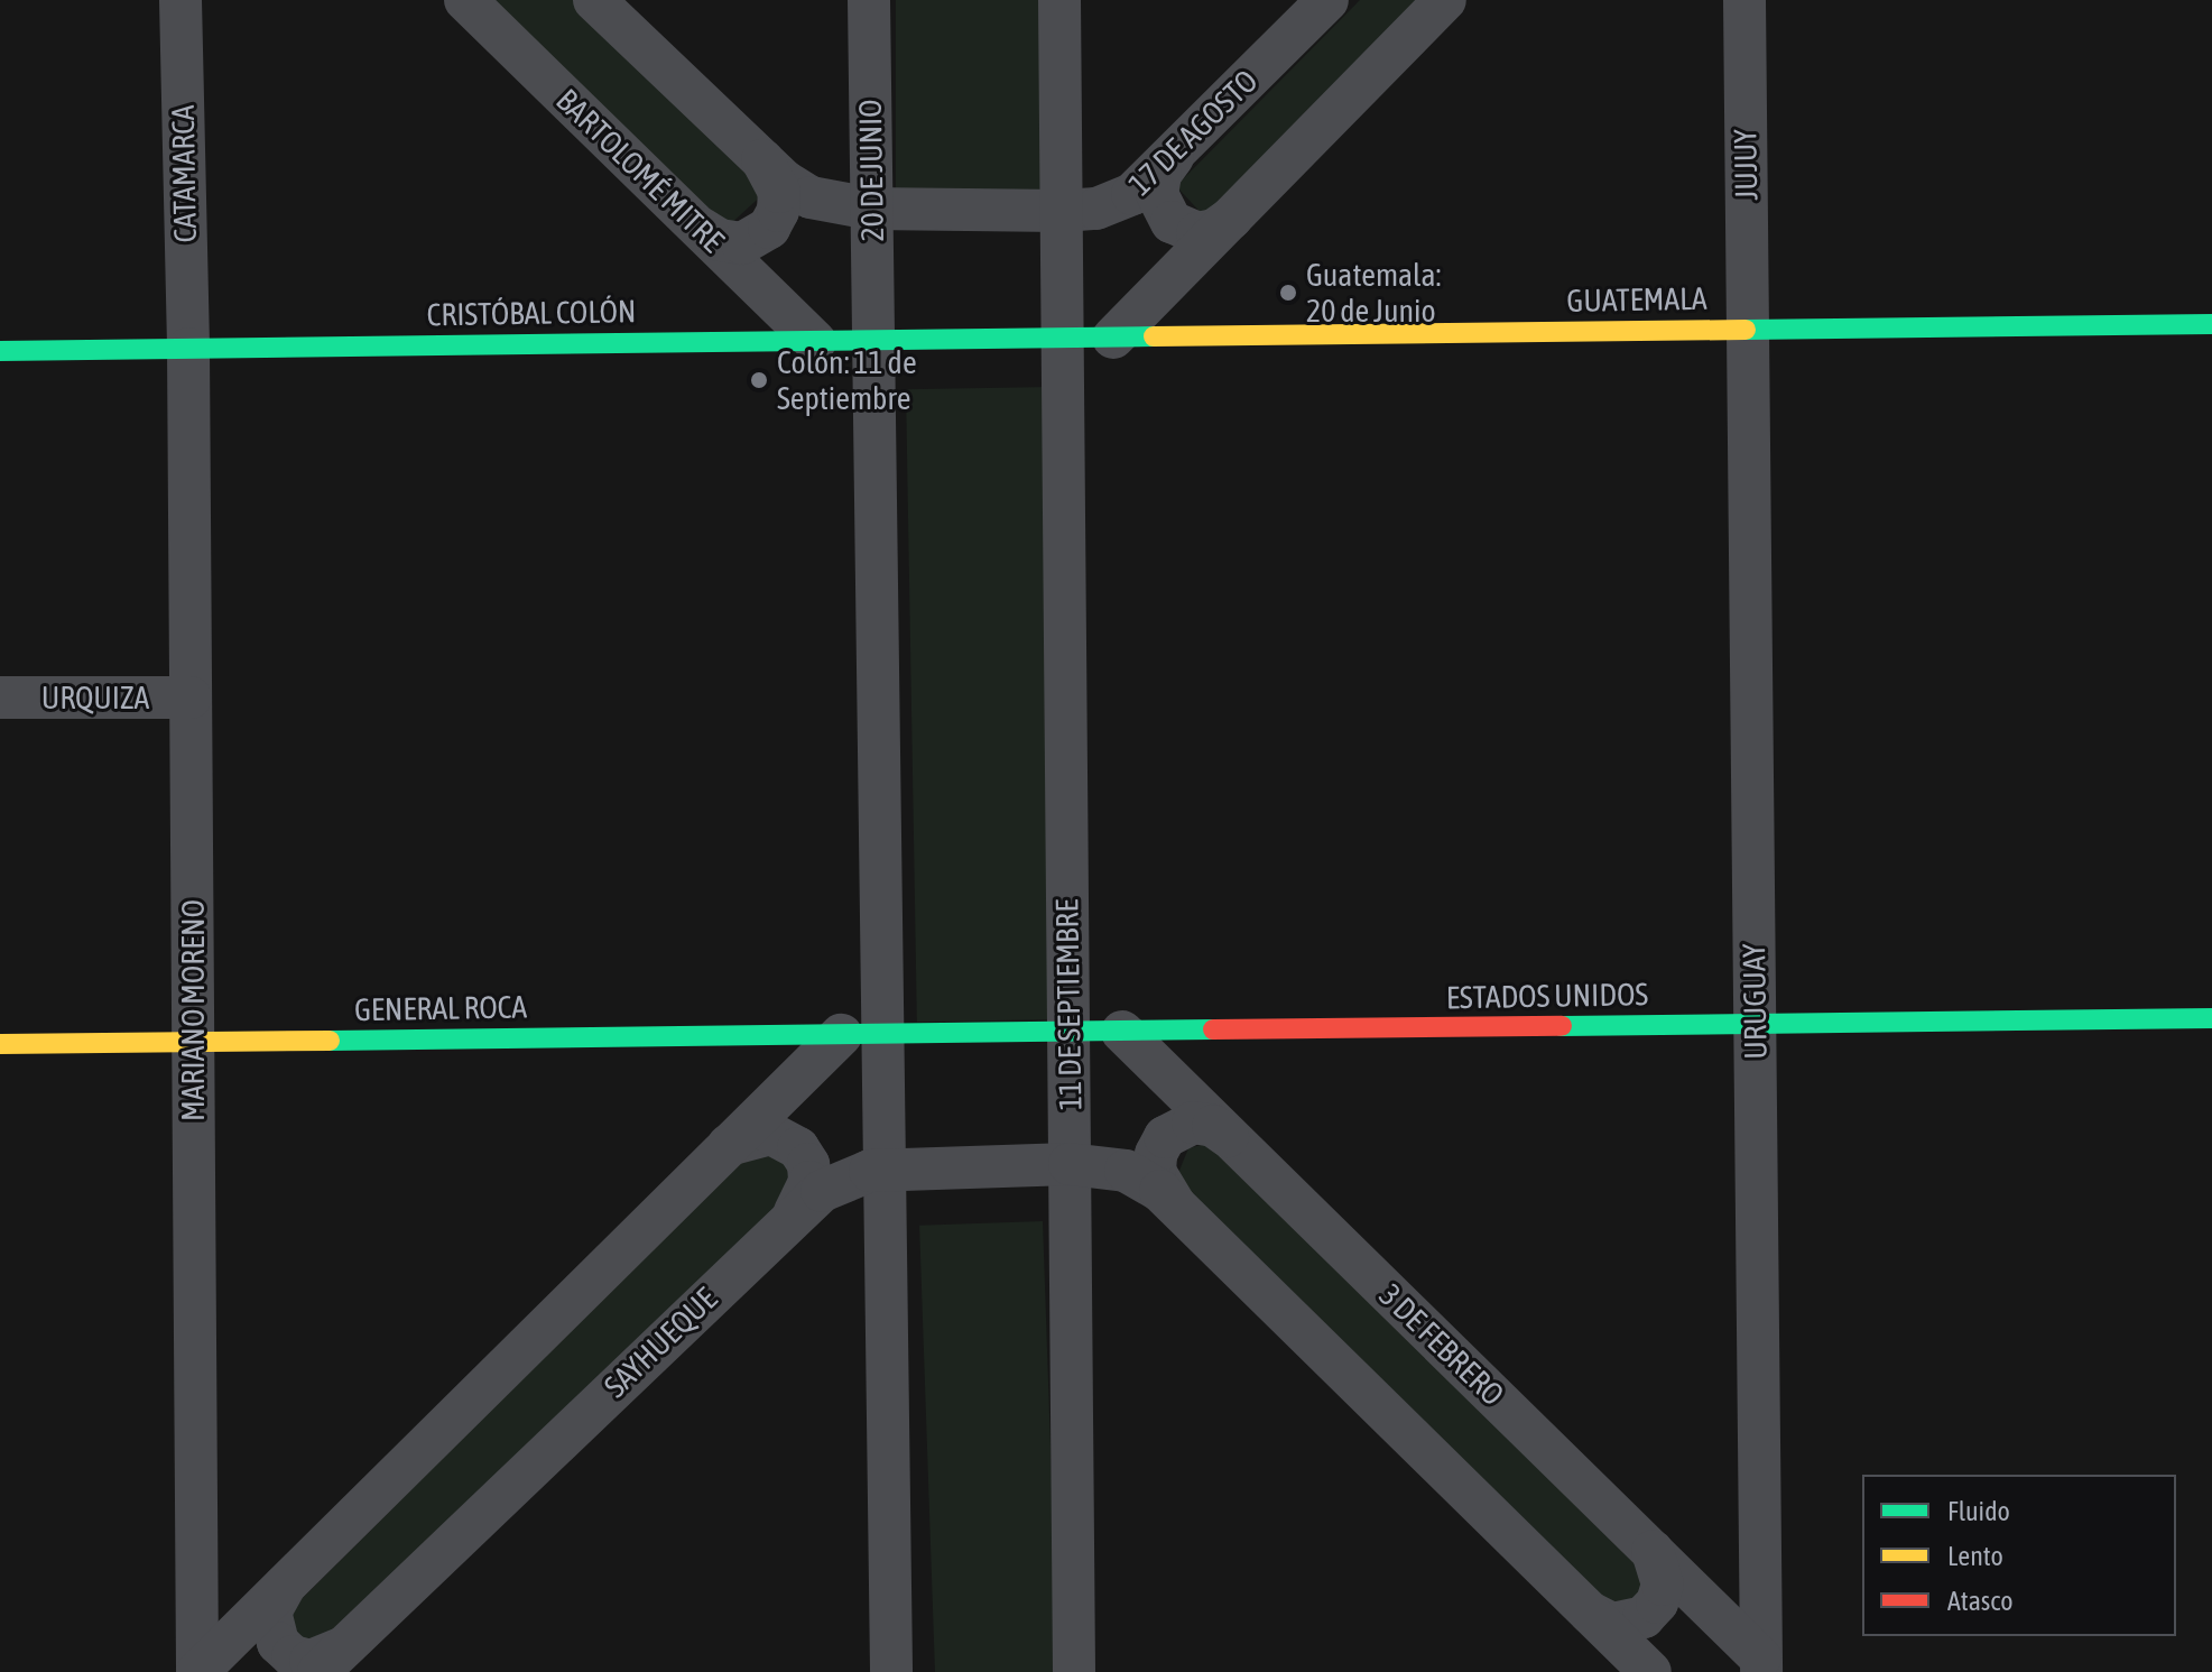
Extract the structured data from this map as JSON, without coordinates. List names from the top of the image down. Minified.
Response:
{"streets":{"street":["17 DE AGOSTO","JUJUY","BARTOLOMÉ MITRE","20 DE JUNIO","CATAMARCA","GUATEMALA","CRISTÓBAL COLÓN","URQUIZA","ESTADOS UNIDOS","URUGUAY","11 DE SEPTIEMBRE","GENERAL ROCA","MARIANO MORENO","SAYHUEQUE","3 DE FEBRERO"]},"crossings":[["17 DE AGOSTO","20 DE JUNIO"],["JUJUY","GUATEMALA"],["JUJUY","URUGUAY"],["BARTOLOMÉ MITRE","CRISTÓBAL COLÓN"],["20 DE JUNIO","CRISTÓBAL COLÓN"],["CATAMARCA","CRISTÓBAL COLÓN"],["CATAMARCA","MARIANO MORENO"],["GUATEMALA","CRISTÓBAL COLÓN"],["GUATEMALA","URUGUAY"],["GUATEMALA","11 DE SEPTIEMBRE"],["CRISTÓBAL COLÓN","11 DE SEPTIEMBRE"],["CRISTÓBAL COLÓN","MARIANO MORENO"],["URQUIZA","MARIANO MORENO"],["ESTADOS UNIDOS","URUGUAY"],["ESTADOS UNIDOS","11 DE SEPTIEMBRE"],["ESTADOS UNIDOS","GENERAL ROCA"],["ESTADOS UNIDOS","3 DE FEBRERO"],["URUGUAY","3 DE FEBRERO"],["11 DE SEPTIEMBRE","SAYHUEQUE"],["GENERAL ROCA","MARIANO MORENO"]],"places":["Guatemala: 20 de Junio","Colón: 11 de Septiembre"],"legend":["Fluido","Lento","Atasco"]}
